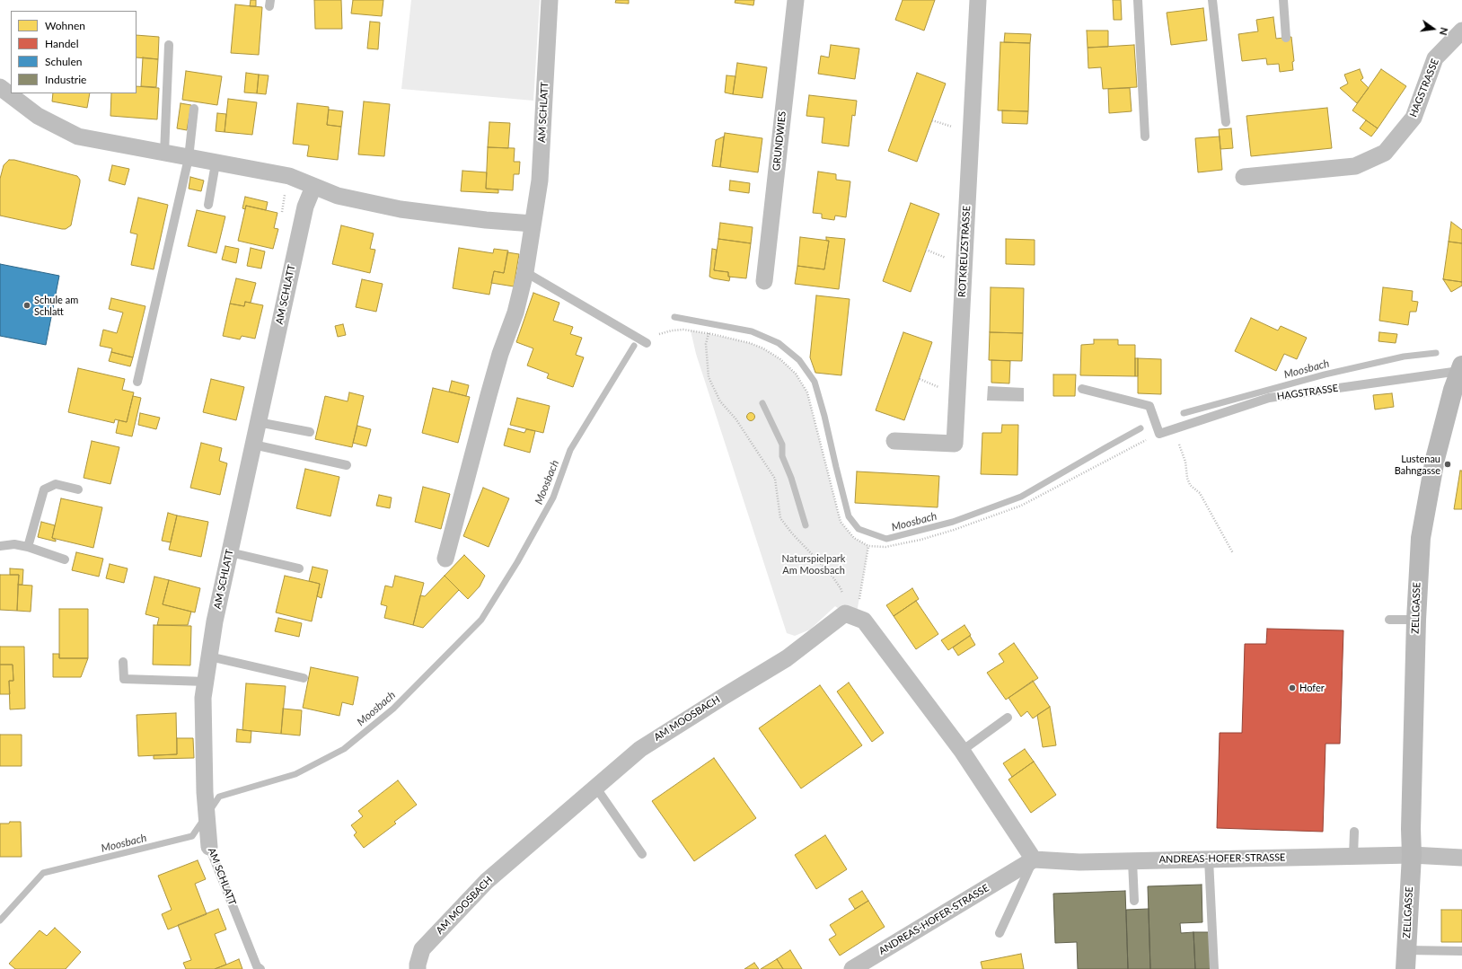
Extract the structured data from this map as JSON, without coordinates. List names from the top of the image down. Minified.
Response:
{"streets":{"main road":["ZELLGASSE"],"street":["HAGSTRASSE","AM SCHLATT","GRUNDWIES","ROTKREUZSTRASSE","AM MOOSBACH","ANDREAS-HOFER-STRASSE"]},"crossings":[["HAGSTRASSE","ZELLGASSE"],["ZELLGASSE","ANDREAS-HOFER-STRASSE"]],"water":["Moosbach"],"parks":["Naturspielpark Am Moosbach"],"places":["Schule am Schlatt","Lustenau Bahngasse","Hofer"],"legend":["Wohnen","Handel","Schulen","Industrie"],"north":"right"}
